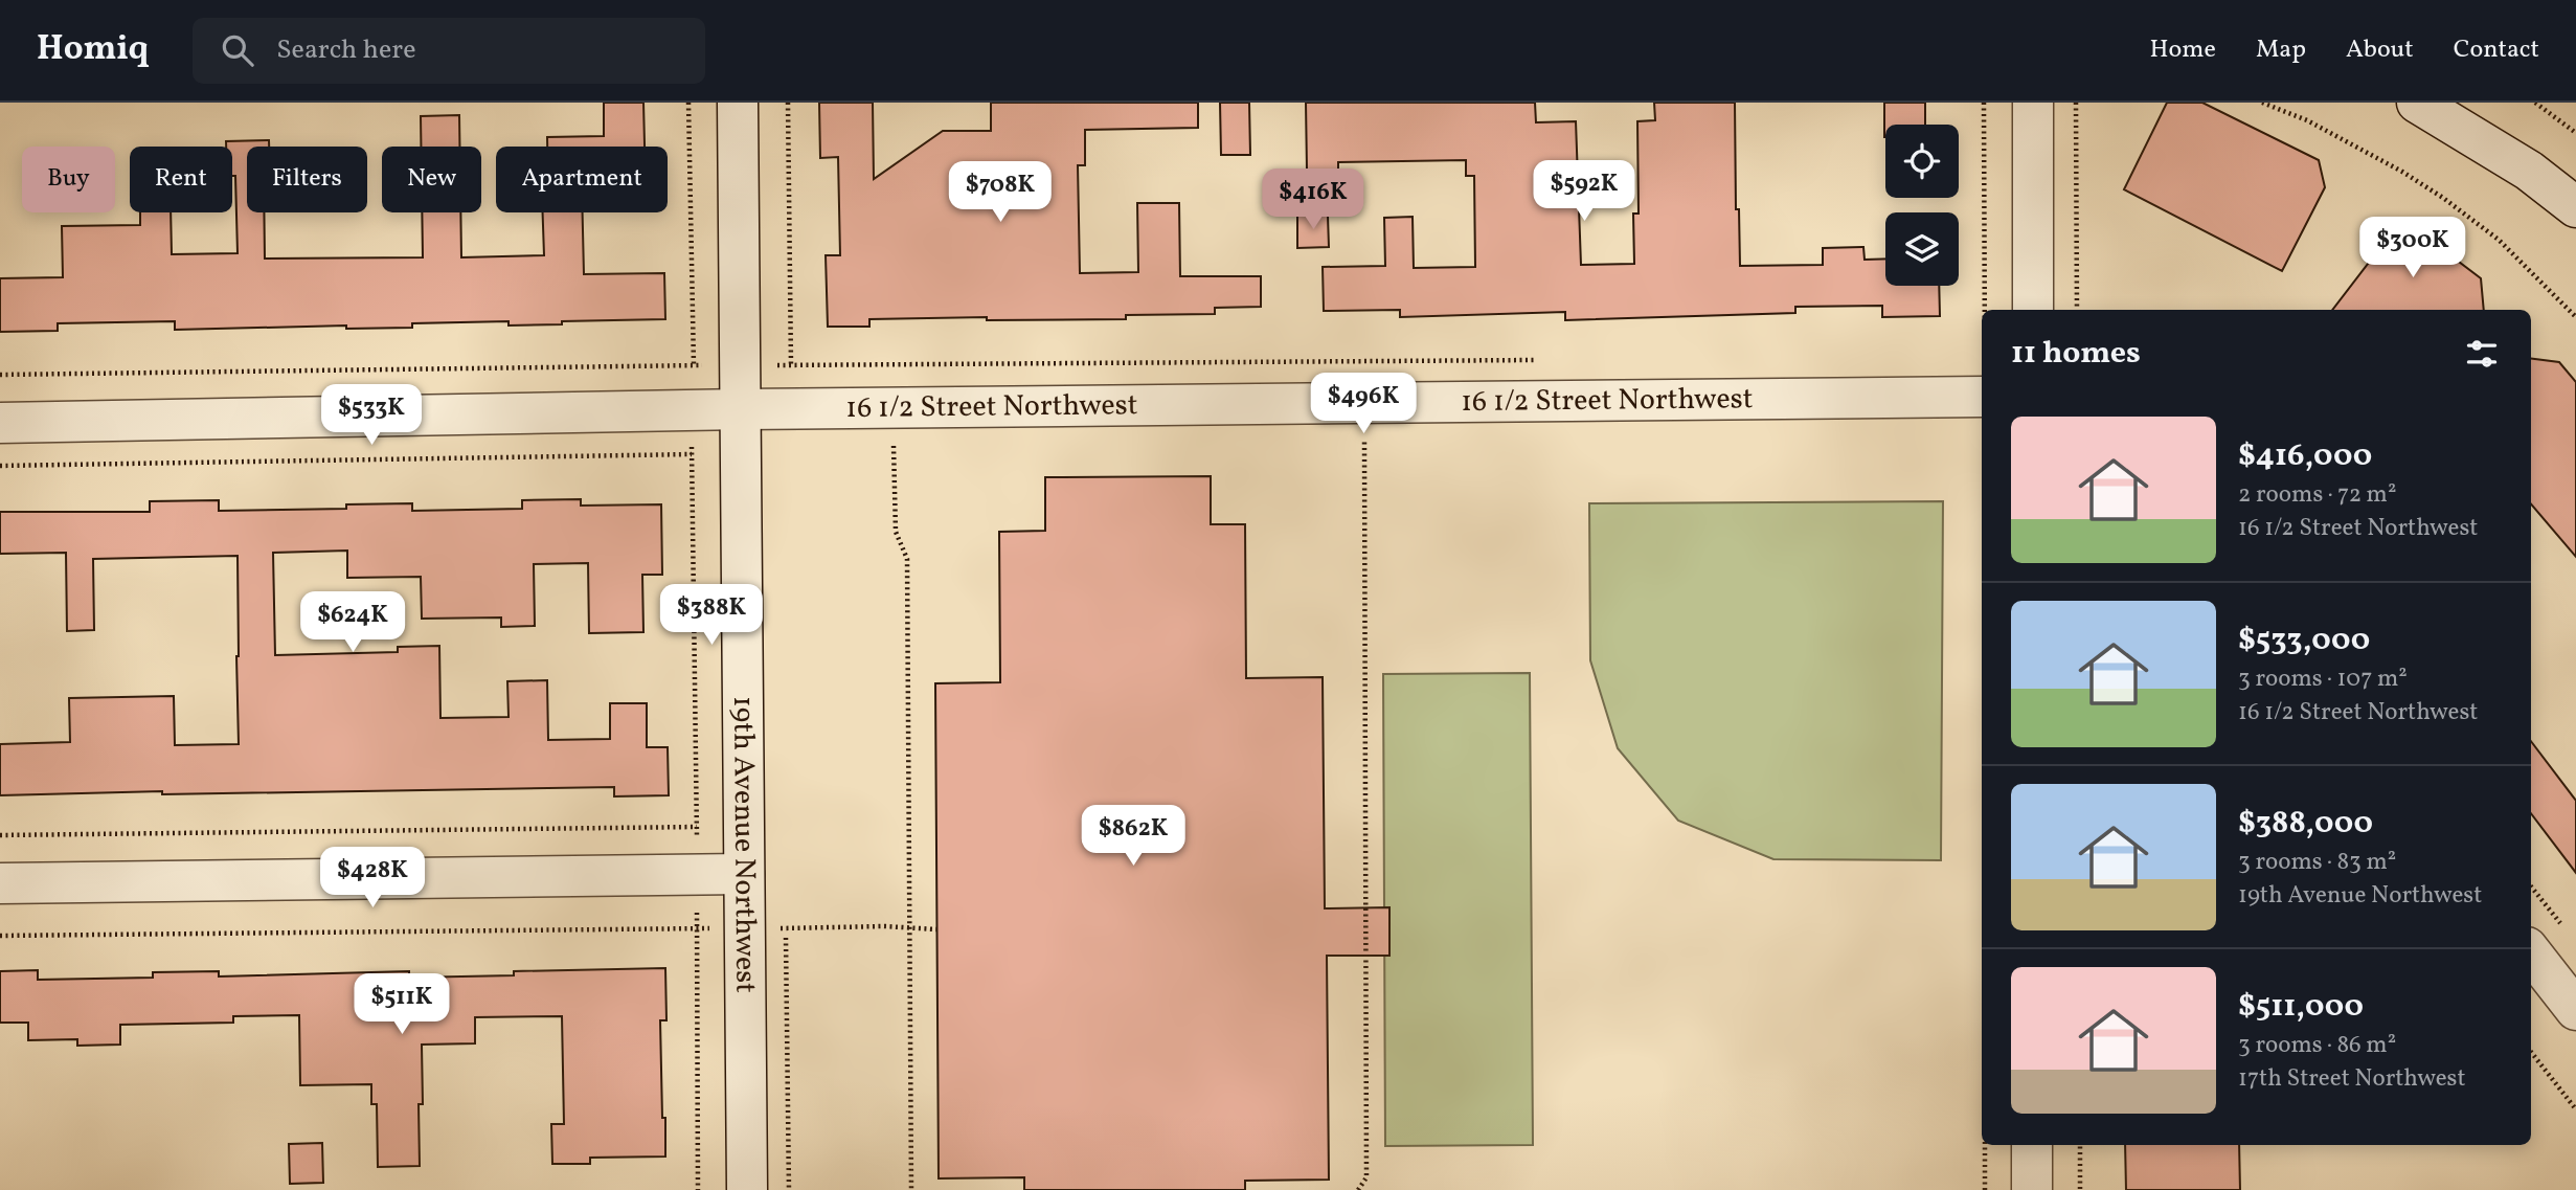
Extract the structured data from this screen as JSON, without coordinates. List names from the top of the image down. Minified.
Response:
{"streets":{"street":["16 1/2 Street Northwest","19th Avenue Northwest"]},"crossings":[["16 1/2 Street Northwest","19th Avenue Northwest"]],"page":{"header":"Homiq","search":"Search here","nav":["Home","Map","About","Contact"],"chip":["Buy","Rent","Filters","New","Apartment"],"price":["$592K","$708K","$416K","$300K","$496K","$533K","$388K","$624K","$862K","$428K","$511K"],"heading":"11 homes","list":[{"name":"$416,000","note":"2 rooms · 72 m² · 16 1/2 Street Northwest"},{"name":"$533,000","note":"3 rooms · 107 m² · 16 1/2 Street Northwest"},{"name":"$388,000","note":"3 rooms · 83 m² · 19th Avenue Northwest"},{"name":"$511,000","note":"3 rooms · 86 m² · 17th Street Northwest"}]}}
